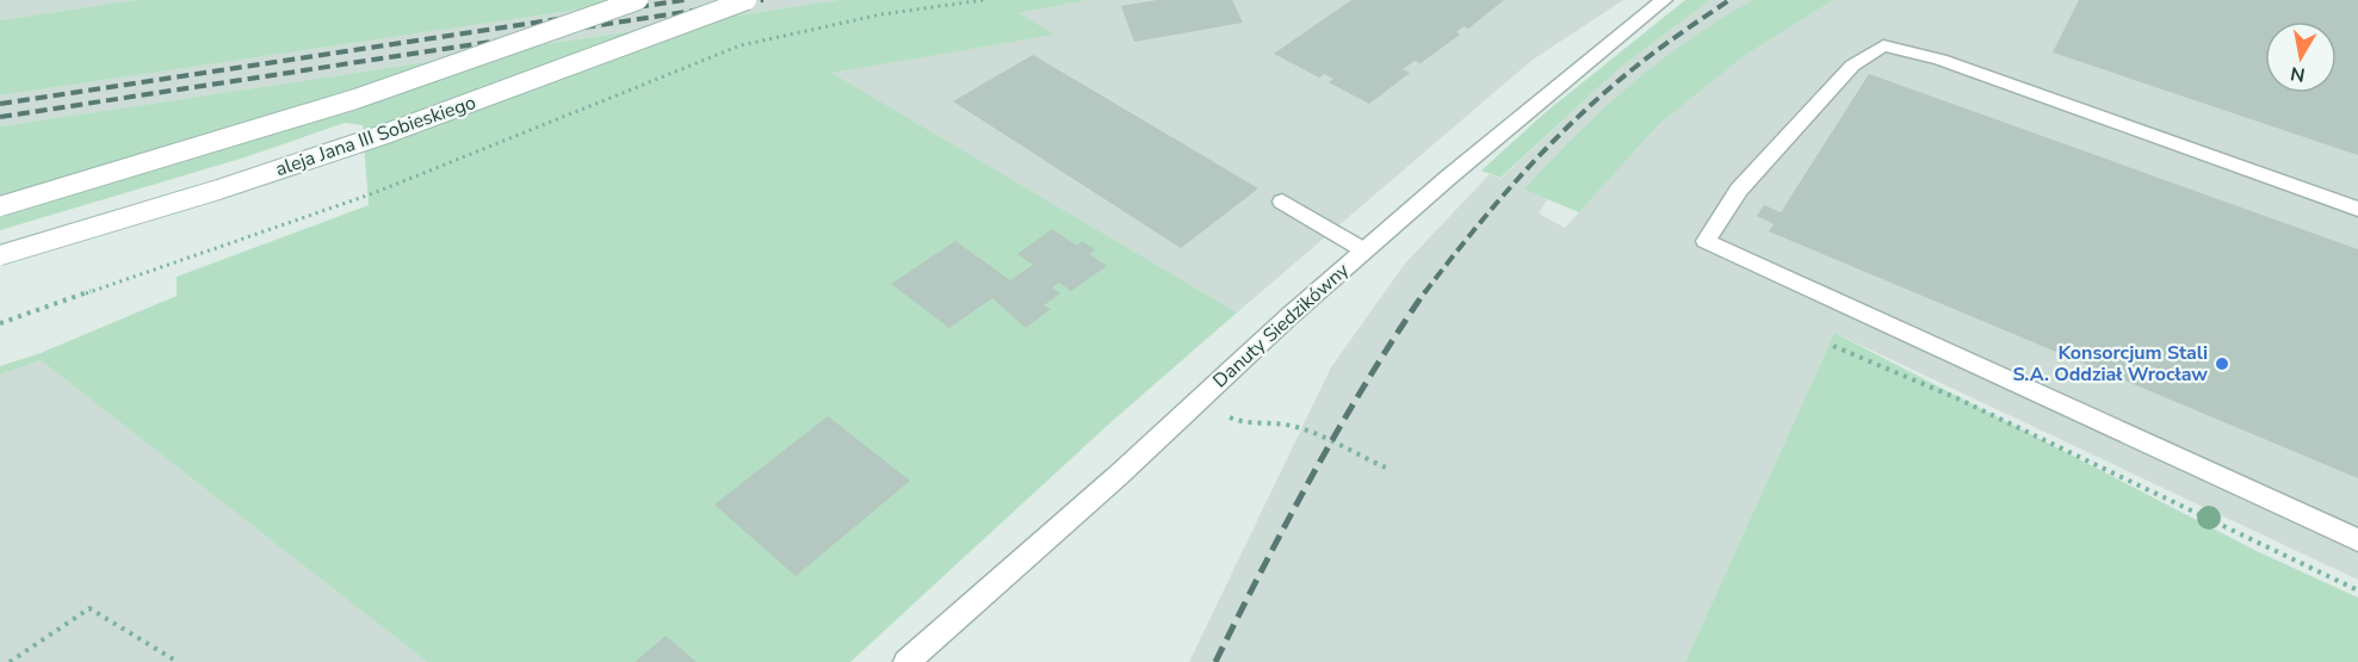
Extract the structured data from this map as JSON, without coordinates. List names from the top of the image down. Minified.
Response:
{"streets":{"main road":["aleja Jana III Sobieskiego","Danuty Siedzikówny"]},"places":["Konsorcjum Stali S.A. Oddział Wrocław"],"north":"bottom"}
